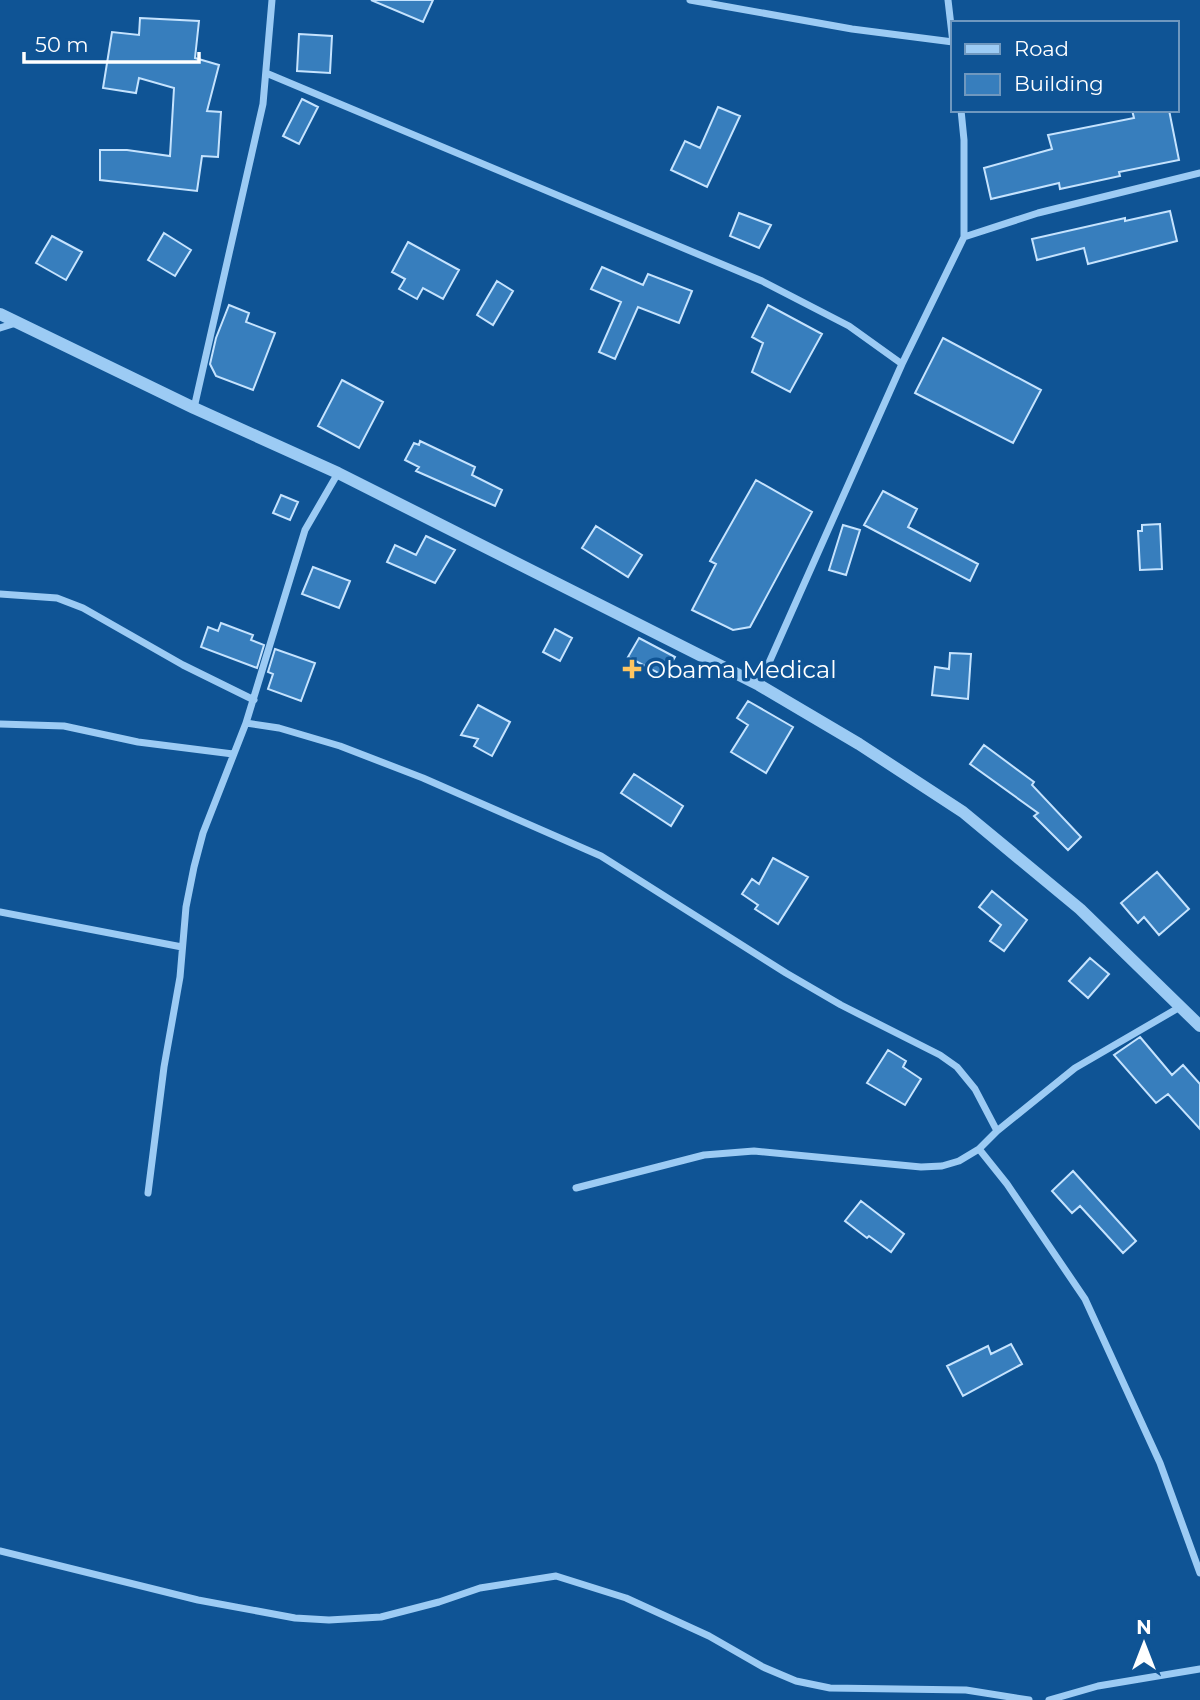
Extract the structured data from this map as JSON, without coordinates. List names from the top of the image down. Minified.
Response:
{"places":{"health":["Obama Medical"]},"legend":["Road","Building"],"scale_bar":"50 m","north":"top"}
